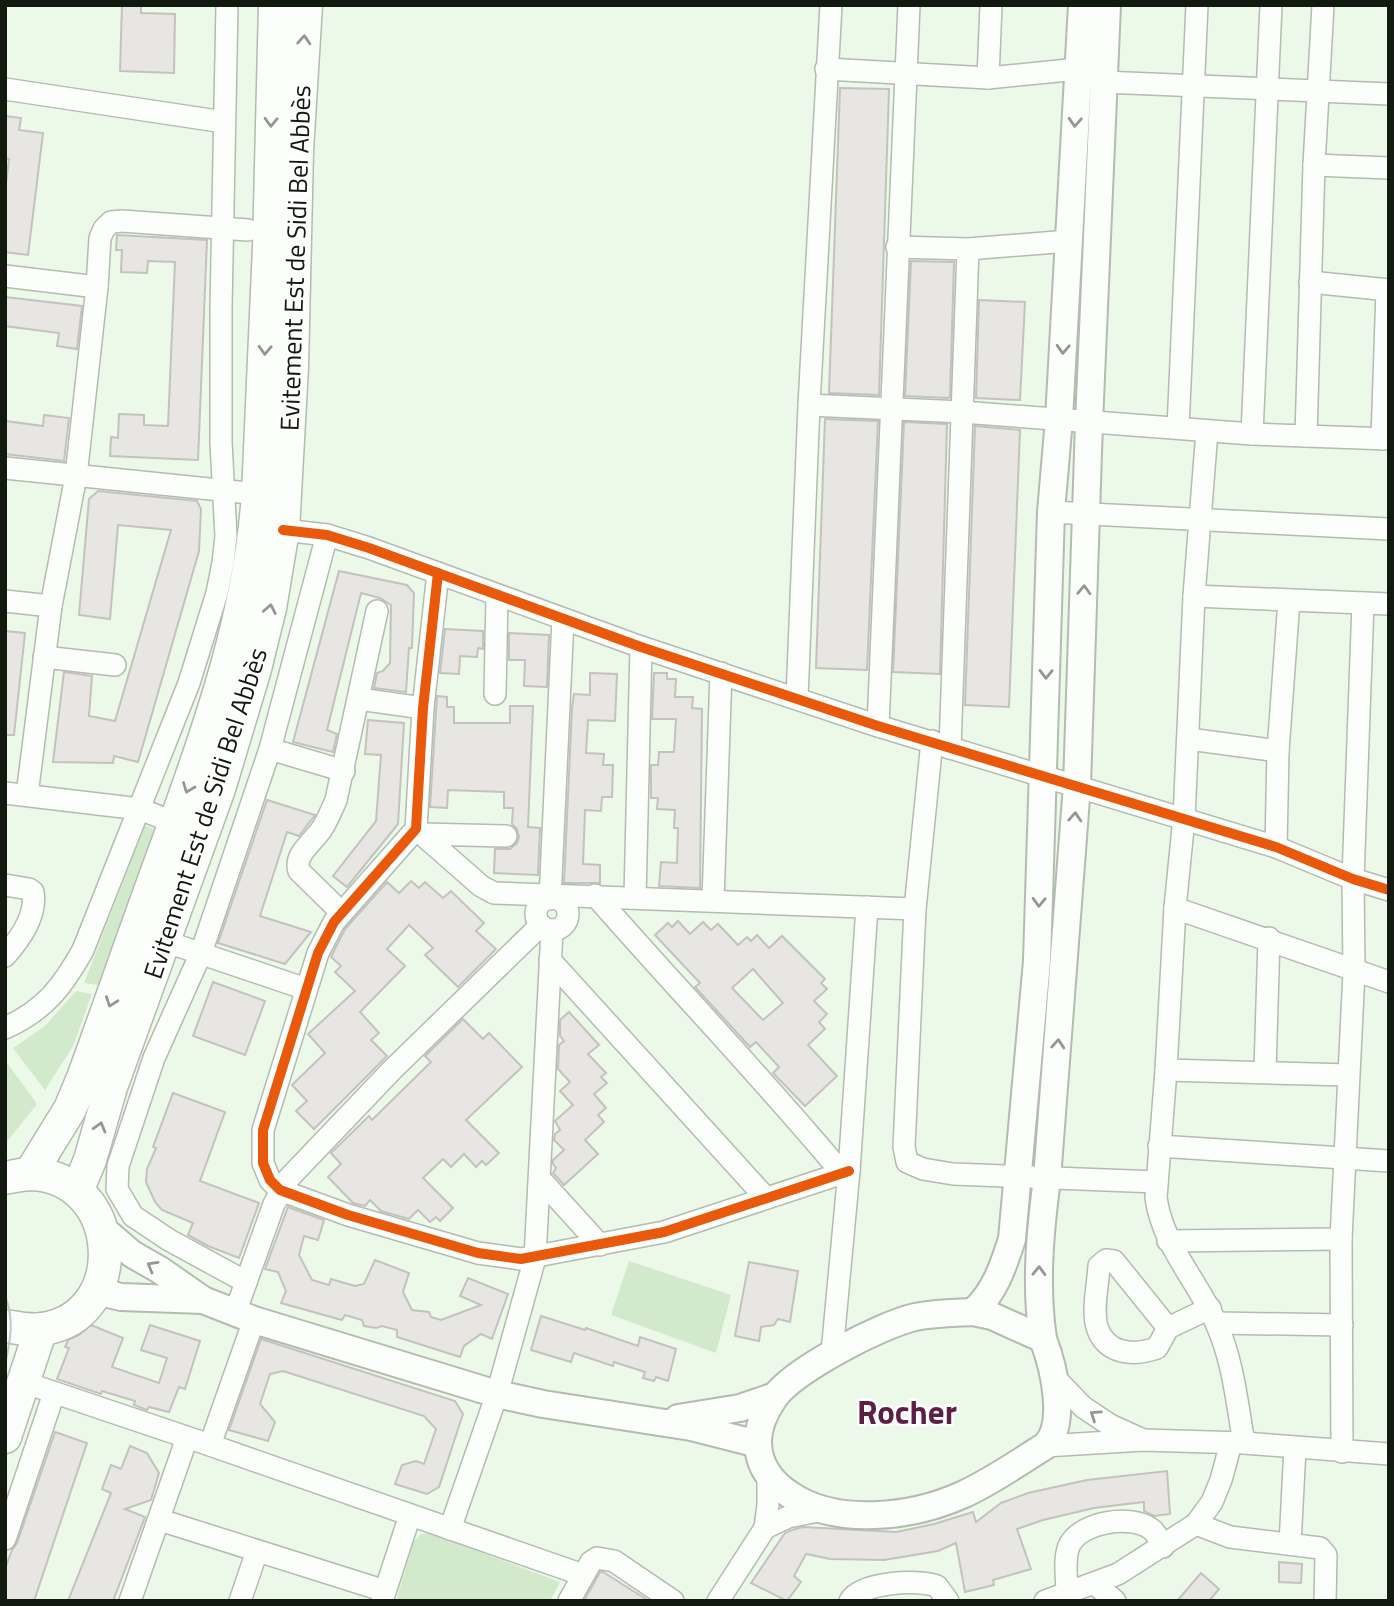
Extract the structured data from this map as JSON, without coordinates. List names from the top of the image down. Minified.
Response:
{"streets":{"highway":["Evitement Est de Sidi Bel Abbès"]},"districts":["Rocher"]}
